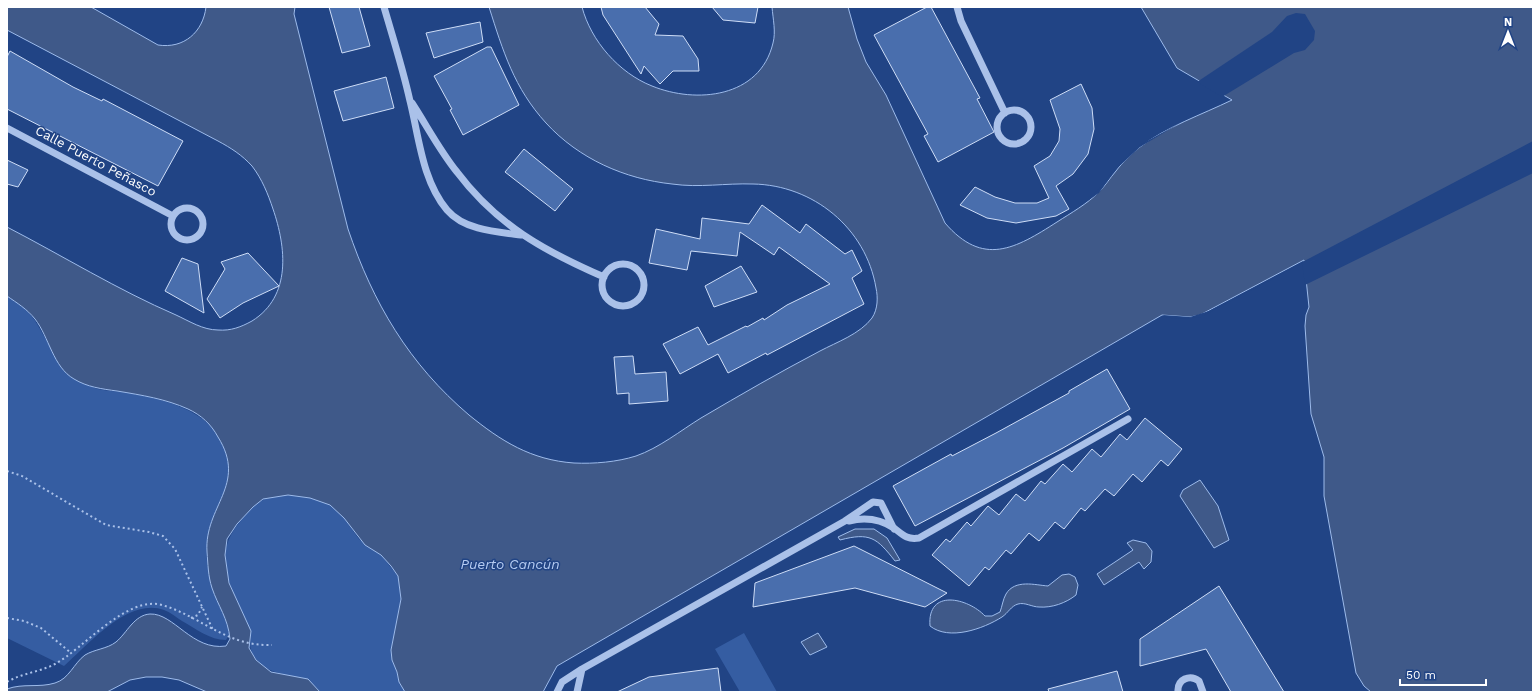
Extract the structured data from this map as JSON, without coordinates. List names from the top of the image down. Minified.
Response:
{"streets":{"street":["Calle Puerto Peñasco"]},"water":["Puerto Cancún"],"scale_bar":"50 m","north":"top"}
